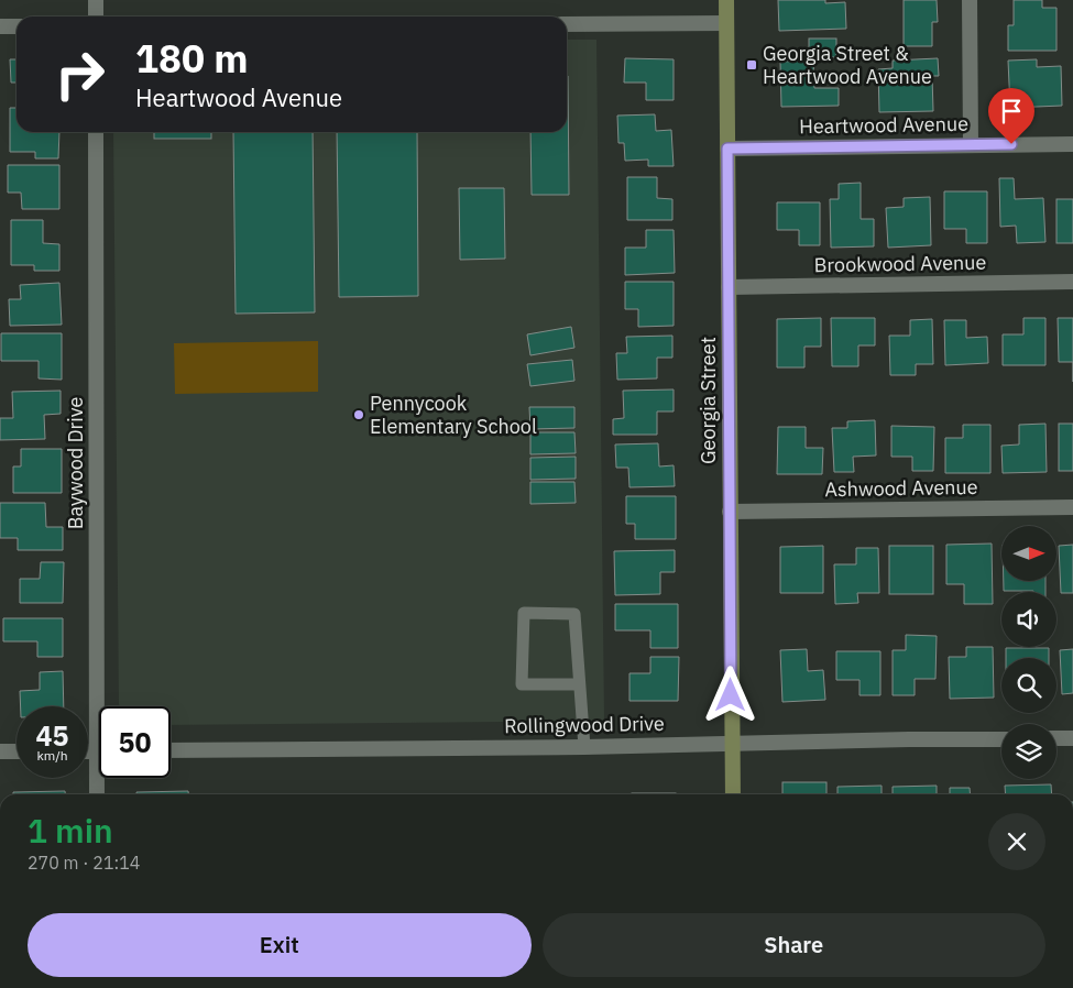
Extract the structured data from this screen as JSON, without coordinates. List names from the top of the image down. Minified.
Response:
{"streets":{"main road":["Georgia Street"],"street":["Heartwood Avenue","Brookwood Avenue","Baywood Drive","Ashwood Avenue","Rollingwood Drive"]},"crossings":[["Heartwood Avenue","Georgia Street"],["Brookwood Avenue","Georgia Street"],["Georgia Street","Ashwood Avenue"],["Georgia Street","Rollingwood Drive"]],"places":{"transit":["Georgia Street & Heartwood Avenue"],"other":["Pennycook Elementary School"]},"north":"right","page":{"turn":["180 m","Heartwood Avenue"],"speed":"45 km/h","limit":"50","heading":["1 min","270 m · 21:14"],"buttons":["Exit","Share"]}}
